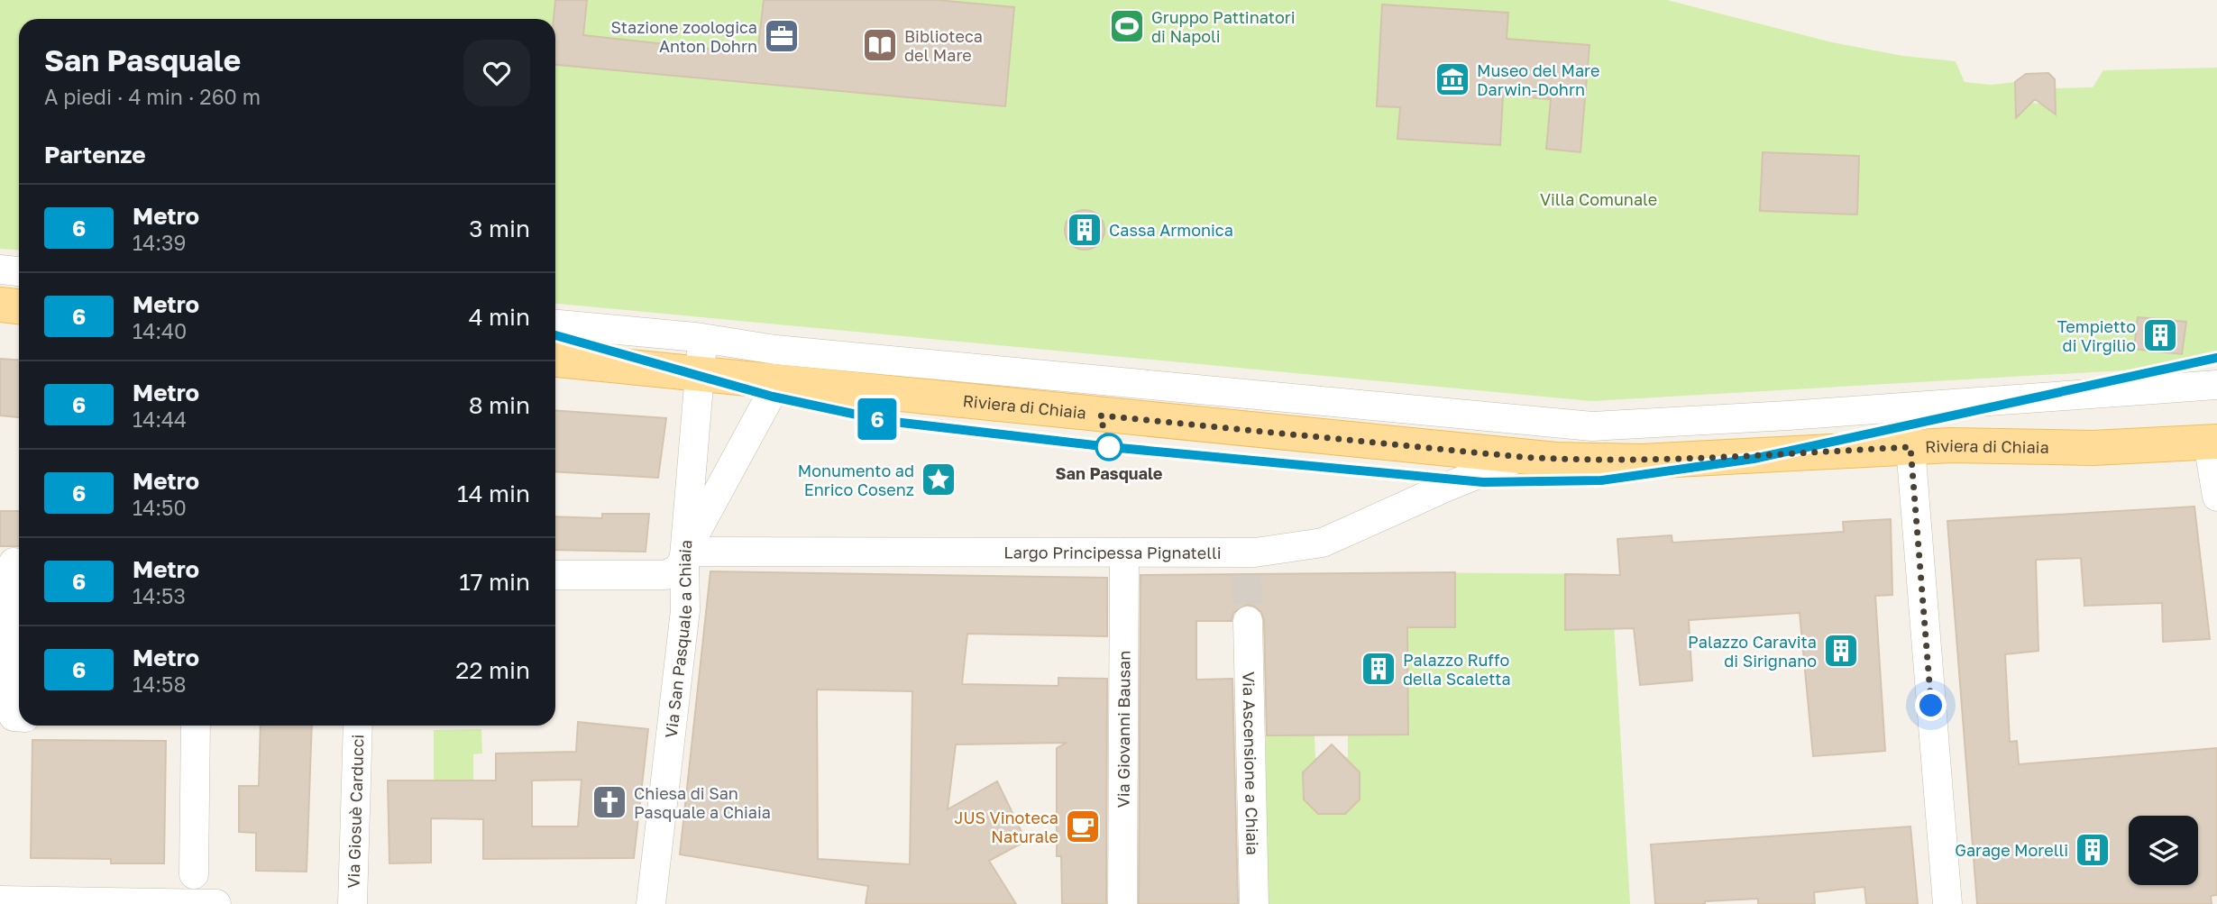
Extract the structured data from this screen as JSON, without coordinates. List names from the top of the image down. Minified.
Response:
{"streets":{"main road":["Riviera di Chiaia"],"street":["Largo Principessa Pignatelli","Via San Pasquale a Chiaia","Via Giovanni Bausan","Via Ascensione a Chiaia","Via Giosuè Carducci"]},"crossings":[["Riviera di Chiaia","Largo Principessa Pignatelli"],["Riviera di Chiaia","Via San Pasquale a Chiaia"],["Largo Principessa Pignatelli","Via San Pasquale a Chiaia"],["Largo Principessa Pignatelli","Via Giovanni Bausan"]],"parks":["Villa Comunale"],"places":{"sports":["Gruppo Pattinatori di Napoli"],"office":["Stazione zoologica Anton Dohrn"],"library":["Biblioteca del Mare"],"museum":["Museo del Mare Darwin-Dohrn"],"building":["Cassa Armonica","Tempietto di Virgilio","Palazzo Caravita di Sirignano","Palazzo Ruffo della Scaletta","Garage Morelli"],"other":["San Pasquale"],"place":["Monumento ad Enrico Cosenz"],"church":["Chiesa di San Pasquale a Chiaia"],"cafe":["JUS Vinoteca Naturale"]},"lines":["metro line 6"],"page":{"on_map":"6","heading":[["San Pasquale","A piedi · 4 min · 260 m"],"Partenze"],"list":[{"mark":"6","name":"Metro","note":"14:39","value":"3 min"},{"mark":"6","name":"Metro","note":"14:40","value":"4 min"},{"mark":"6","name":"Metro","note":"14:44","value":"8 min"},{"mark":"6","name":"Metro","note":"14:50","value":"14 min"},{"mark":"6","name":"Metro","note":"14:53","value":"17 min"},{"mark":"6","name":"Metro","note":"14:58","value":"22 min"}]}}
